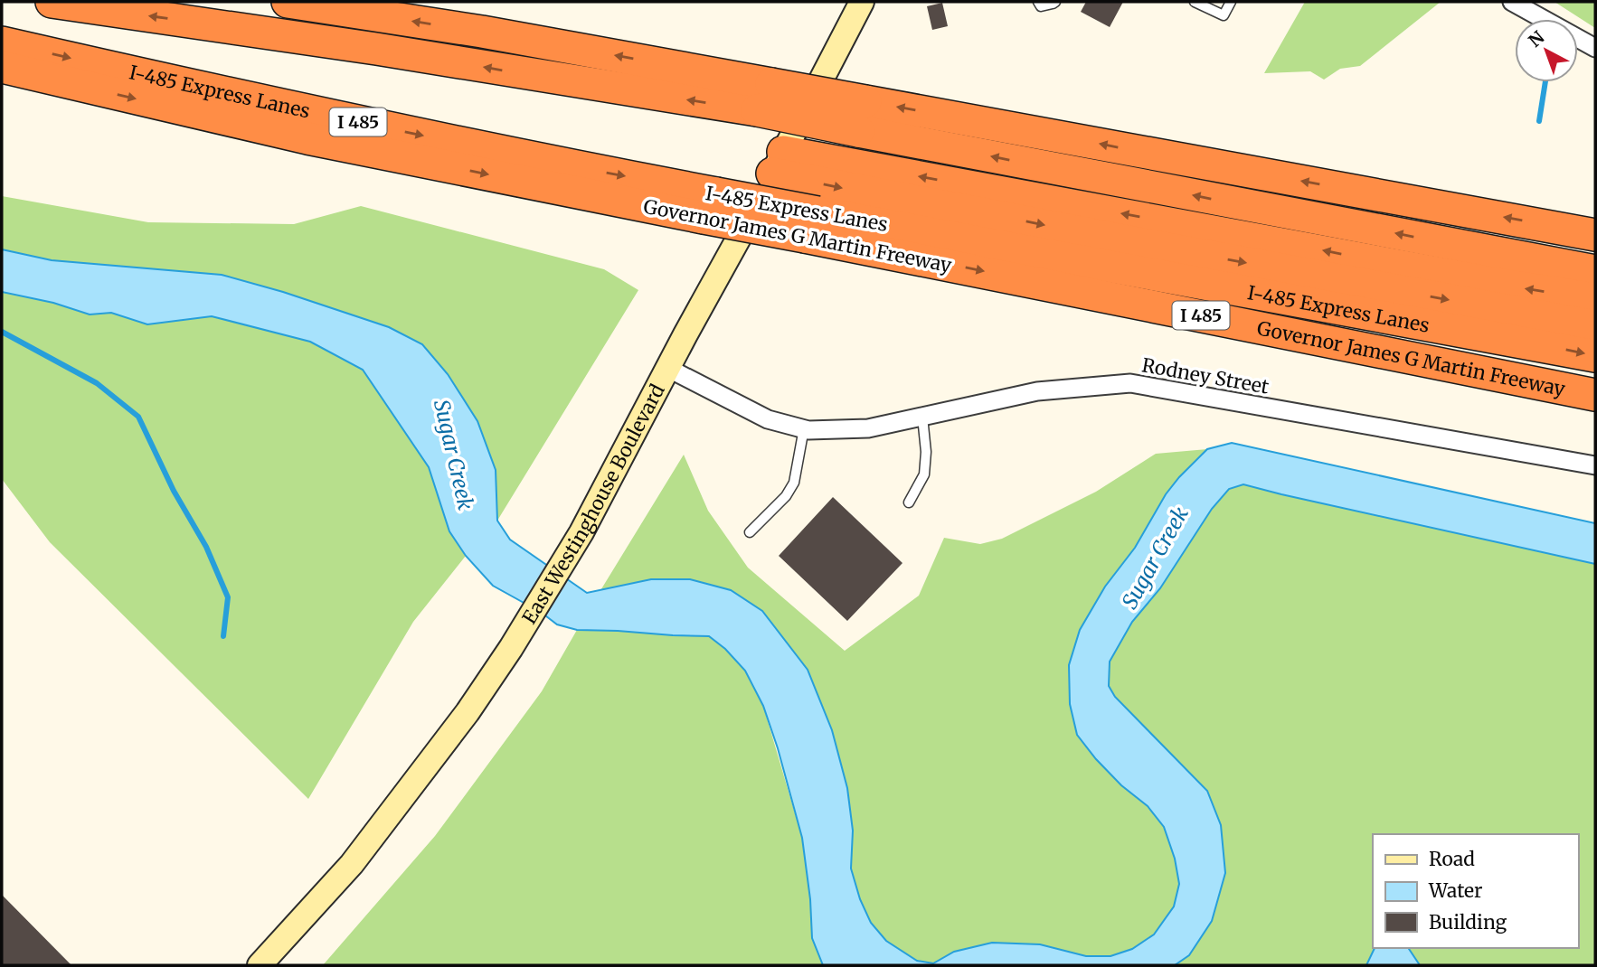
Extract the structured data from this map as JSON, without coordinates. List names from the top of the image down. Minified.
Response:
{"streets":{"highway":["I-485 Express Lanes","I 485","Governor James G Martin Freeway"],"main road":["East Westinghouse Boulevard"],"street":["Rodney Street"]},"crossings":[["I-485 Express Lanes","Governor James G Martin Freeway"],["Rodney Street","East Westinghouse Boulevard"]],"water":["Sugar Creek"],"legend":["Road","Water","Building"],"north":"top left"}
